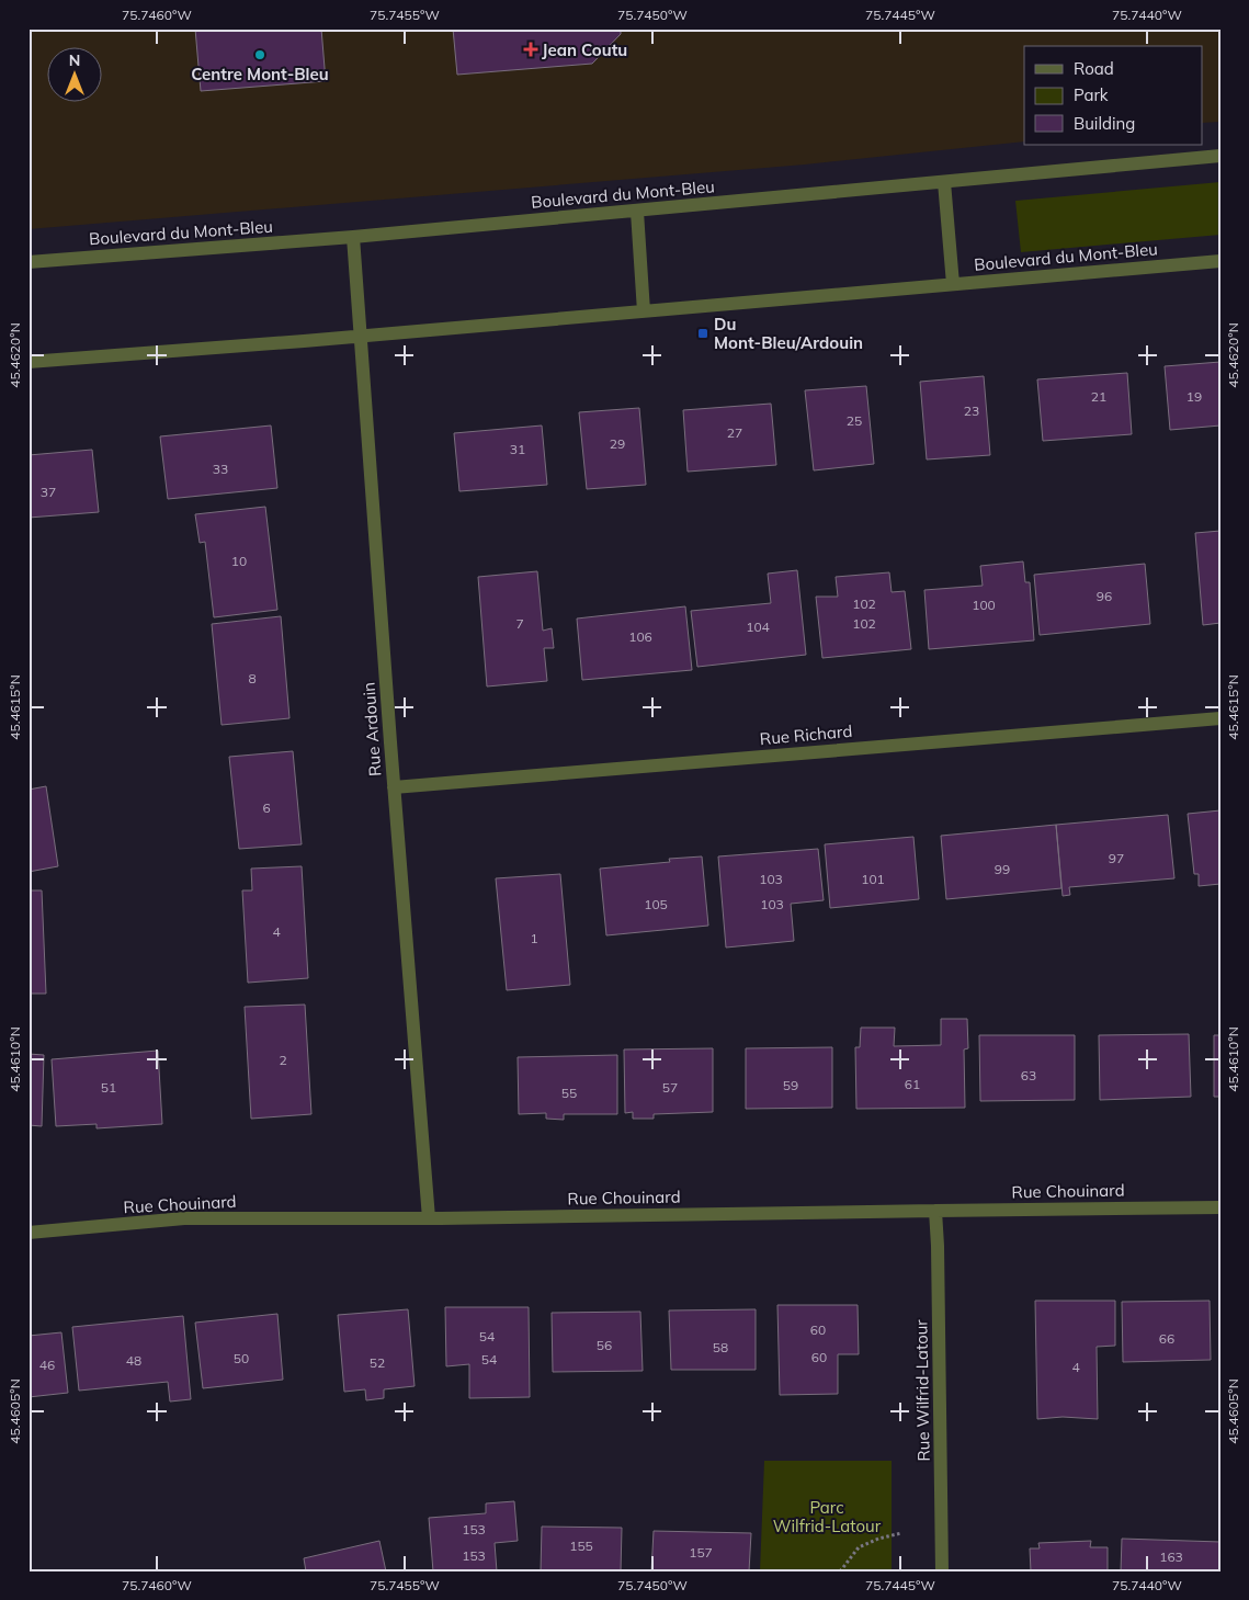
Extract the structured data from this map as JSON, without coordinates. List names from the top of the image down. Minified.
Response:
{"streets":{"street":["Boulevard du Mont-Bleu","Rue Ardouin","Rue Richard","Rue Chouinard","Rue Wilfrid-Latour"]},"crossings":[["Boulevard du Mont-Bleu","Rue Ardouin"],["Rue Ardouin","Rue Richard"],["Rue Ardouin","Rue Chouinard"],["Rue Chouinard","Rue Wilfrid-Latour"]],"parks":["Parc Wilfrid-Latour"],"places":{"health":["Jean Coutu"],"other":["Centre Mont-Bleu"],"transit":["Du Mont-Bleu/Ardouin"]},"house_numbers":["21","19","23","25","27","29","31","33","37","10","96","102","100","7","102","104","106","8","6","97","99","103","101","105","103","4","1","2","63","61","59","51","57","55","60","54","66","56","58","60","50","54","48","52","46","4","153","155","157","153","163"],"legend":["Road","Park","Building"],"north":"top","coordinates":["75.7460°W","75.7455°W","75.7450°W","75.7445°W","75.7440°W","45.4620°N","45.4615°N","45.4610°N","45.4605°N"]}
